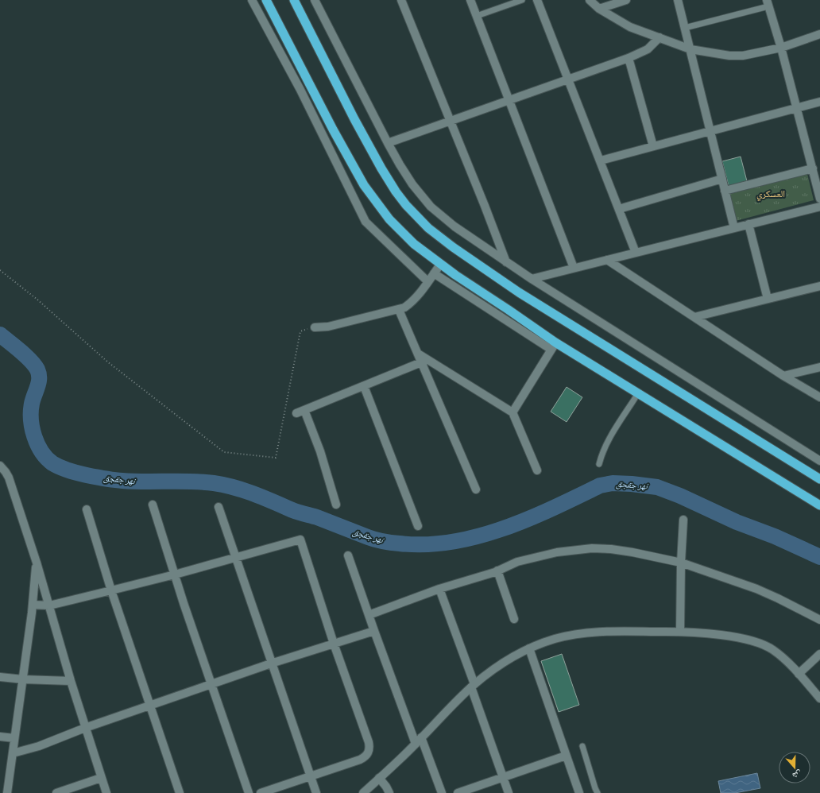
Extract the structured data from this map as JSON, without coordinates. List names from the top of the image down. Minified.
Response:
{"districts":["العسكري"],"water":["نهر جقجق"],"north":"bottom"}
